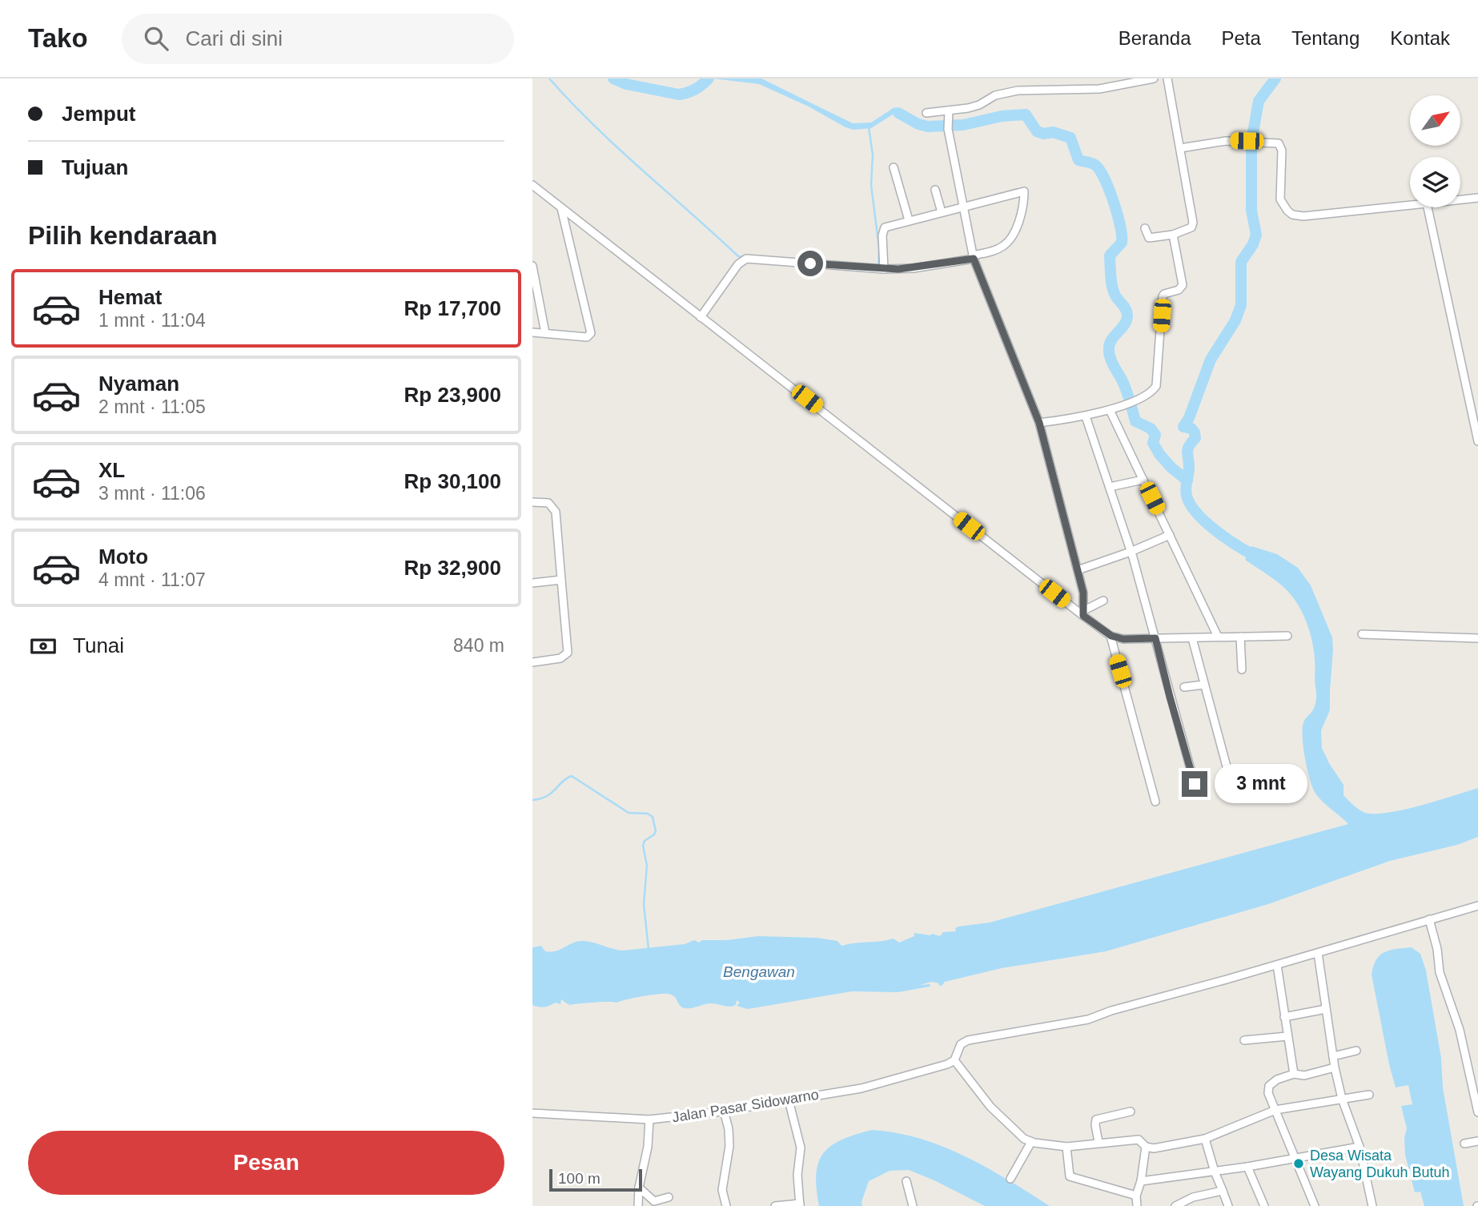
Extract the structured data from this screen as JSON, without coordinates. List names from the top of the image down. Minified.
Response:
{"streets":{"street":["Jalan Pasar Sidowarno"]},"water":["Bengawan"],"places":["Desa Wisata Wayang Dukuh Butuh"],"scale_bar":"100 m","north":"top right","page":{"header":"Tako","search":"Cari di sini","nav":["Beranda","Peta","Tentang","Kontak"],"banner":["Jemput","Tujuan"],"heading":"Pilih kendaraan","list":[{"name":"Hemat","note":"1 mnt · 11:04","value":"Rp 17,700"},{"name":"Nyaman","note":"2 mnt · 11:05","value":"Rp 23,900"},{"name":"XL","note":"3 mnt · 11:06","value":"Rp 30,100"},{"name":"Moto","note":"4 mnt · 11:07","value":"Rp 32,900"}],"pay":["Tunai","840 m"],"bubble":"3 mnt","buttons":"Pesan","scale":"100 m"}}
